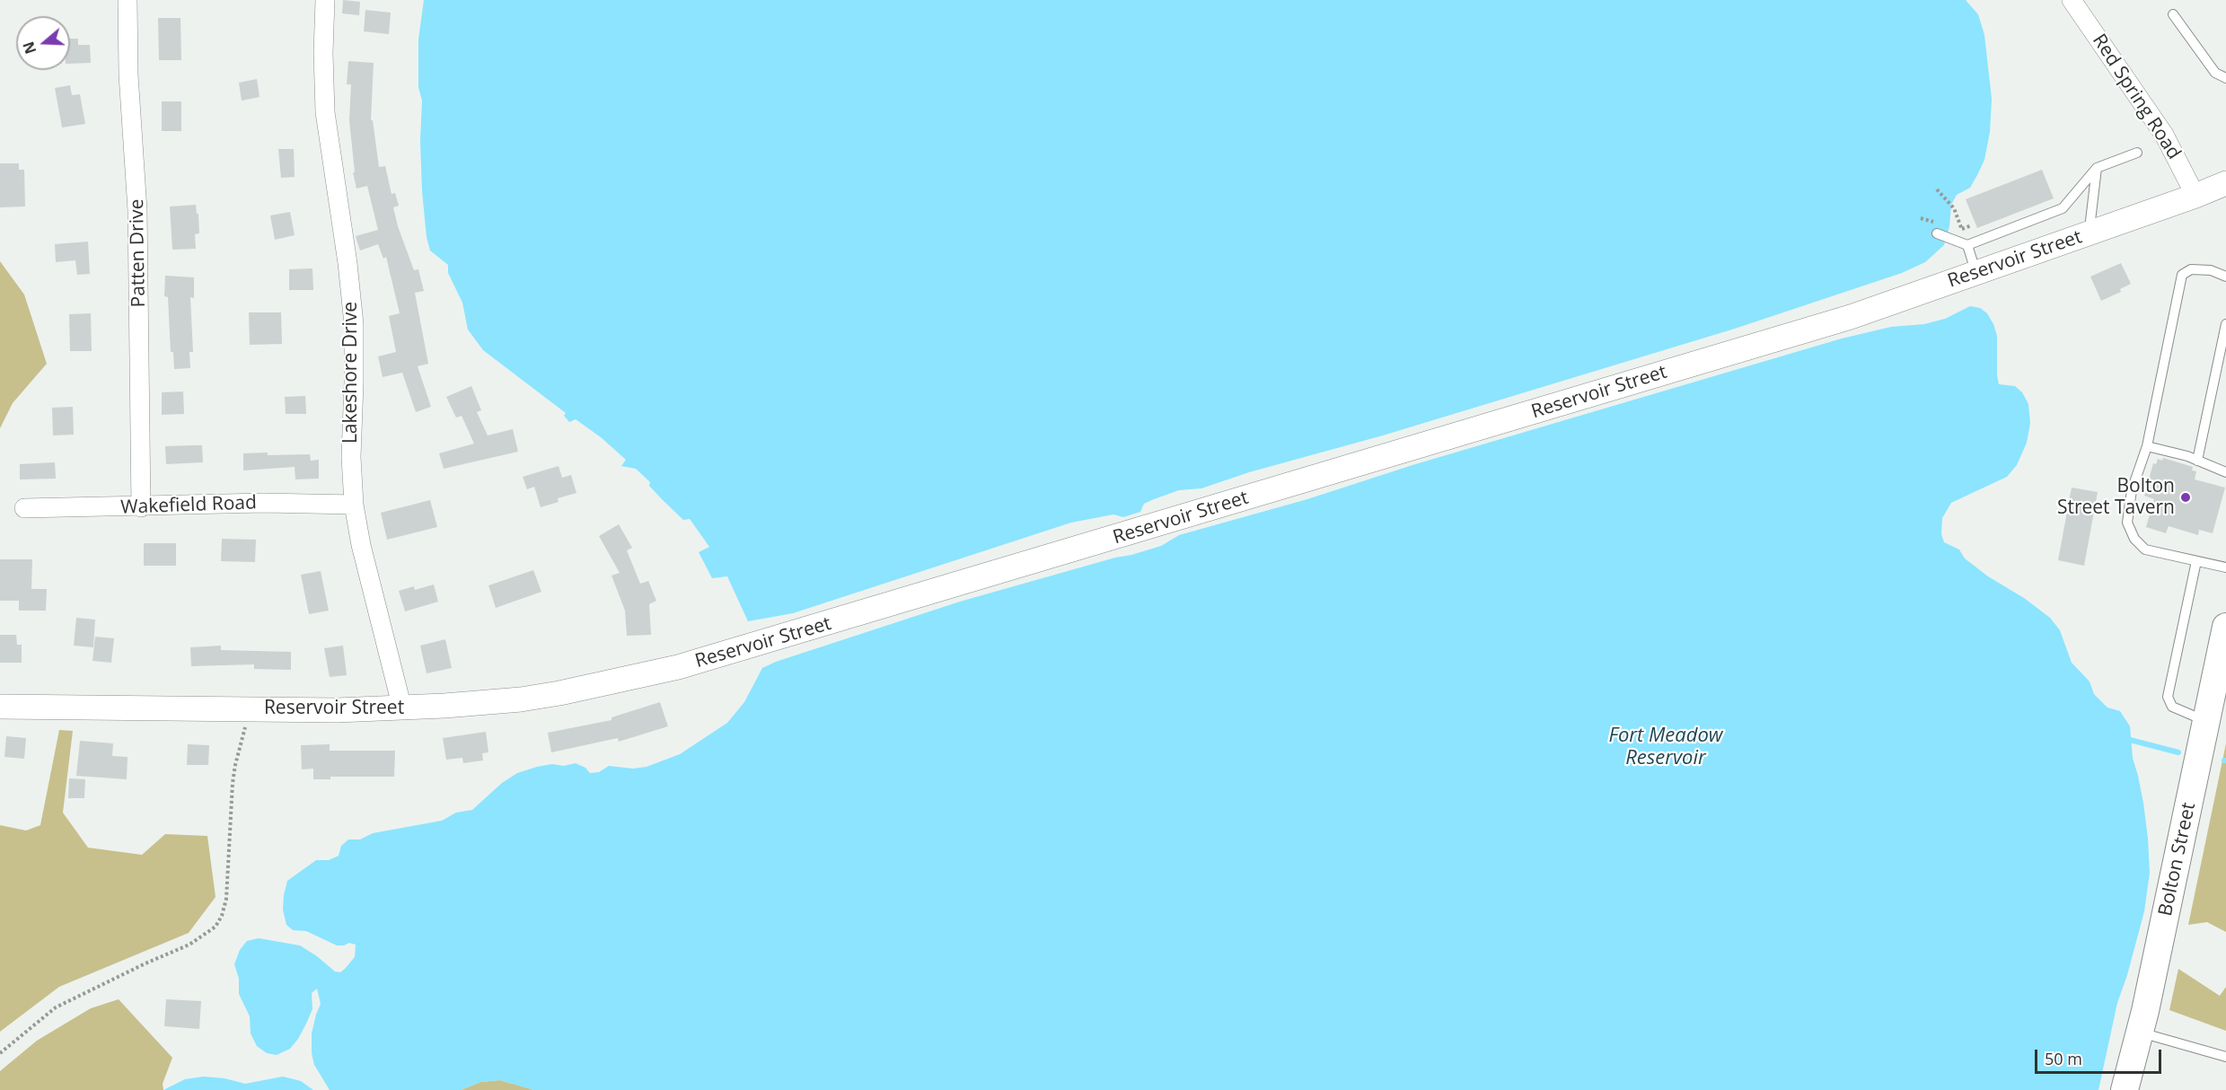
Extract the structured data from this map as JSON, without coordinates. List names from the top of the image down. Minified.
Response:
{"streets":{"main road":["Bolton Street"],"street":["Red Spring Road","Patten Drive","Reservoir Street","Lakeshore Drive","Wakefield Road"]},"crossings":[["Red Spring Road","Reservoir Street"],["Patten Drive","Wakefield Road"],["Reservoir Street","Lakeshore Drive"],["Lakeshore Drive","Wakefield Road"]],"water":["Fort Meadow Reservoir"],"places":["Bolton Street Tavern"],"scale_bar":"50 m","north":"left"}
